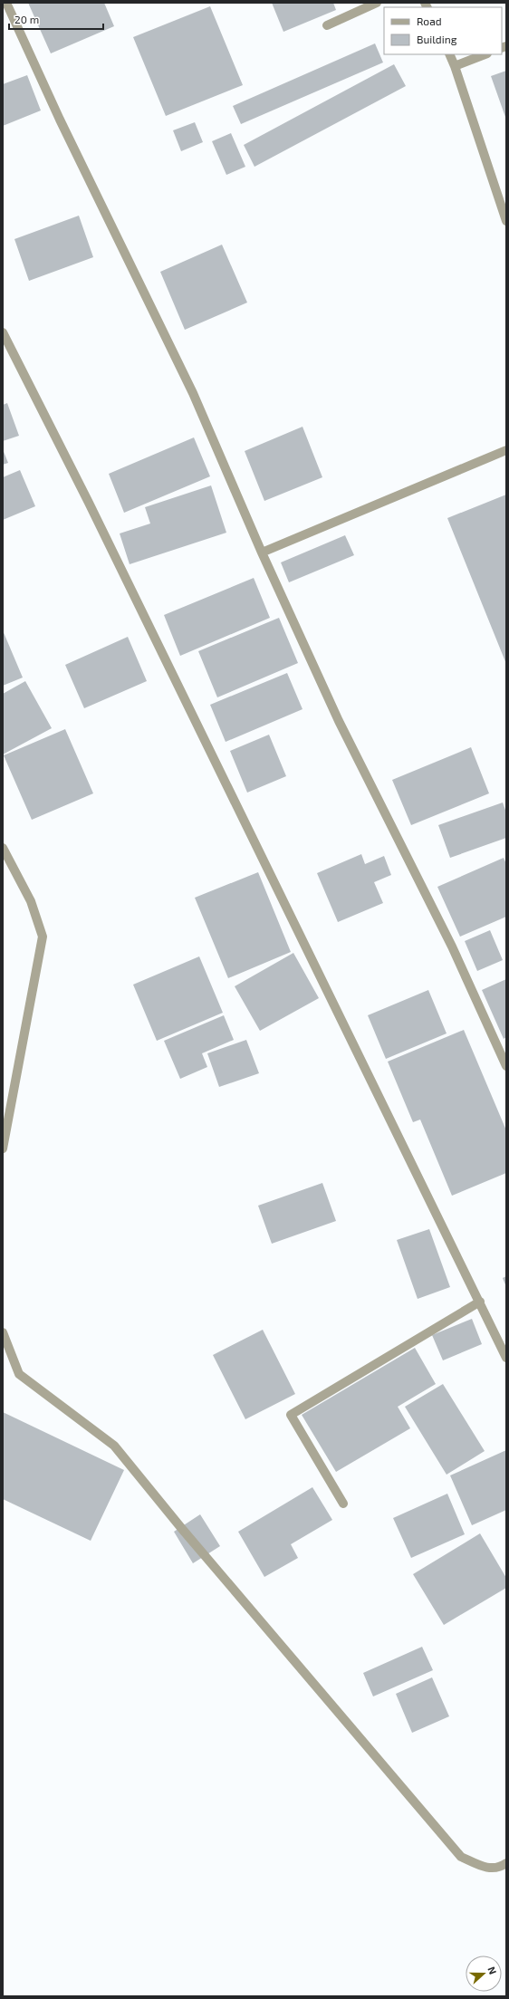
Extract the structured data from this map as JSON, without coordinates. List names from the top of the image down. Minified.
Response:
{"legend":["Road","Building"],"scale_bar":"20 m","north":"right"}
